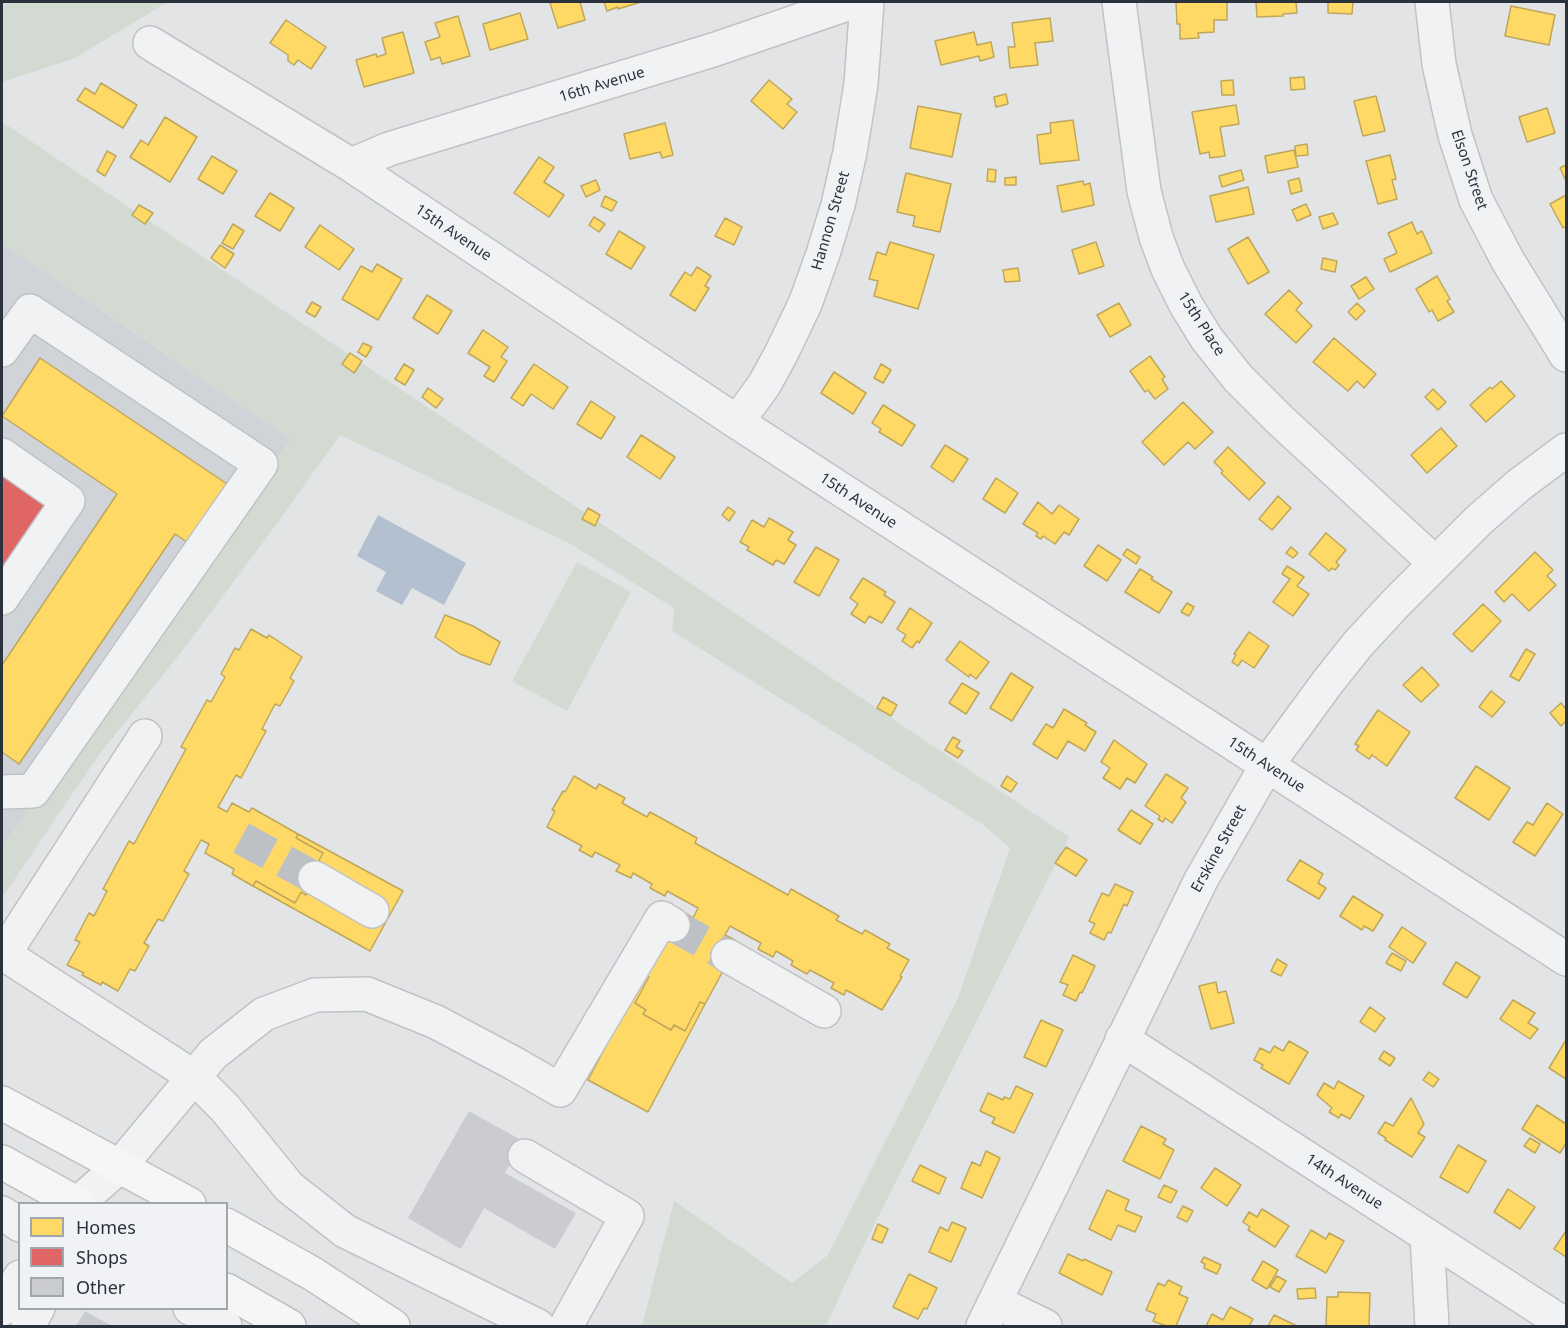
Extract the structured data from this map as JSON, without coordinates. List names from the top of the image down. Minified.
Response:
{"streets":{"street":["16th Avenue","Elson Street","Hannon Street","15th Avenue","15th Place","Erskine Street","14th Avenue"]},"crossings":[["16th Avenue","15th Avenue"],["Hannon Street","15th Avenue"],["15th Avenue","Erskine Street"],["15th Place","Erskine Street"],["Erskine Street","14th Avenue"]],"legend":["Homes","Shops","Other"]}
